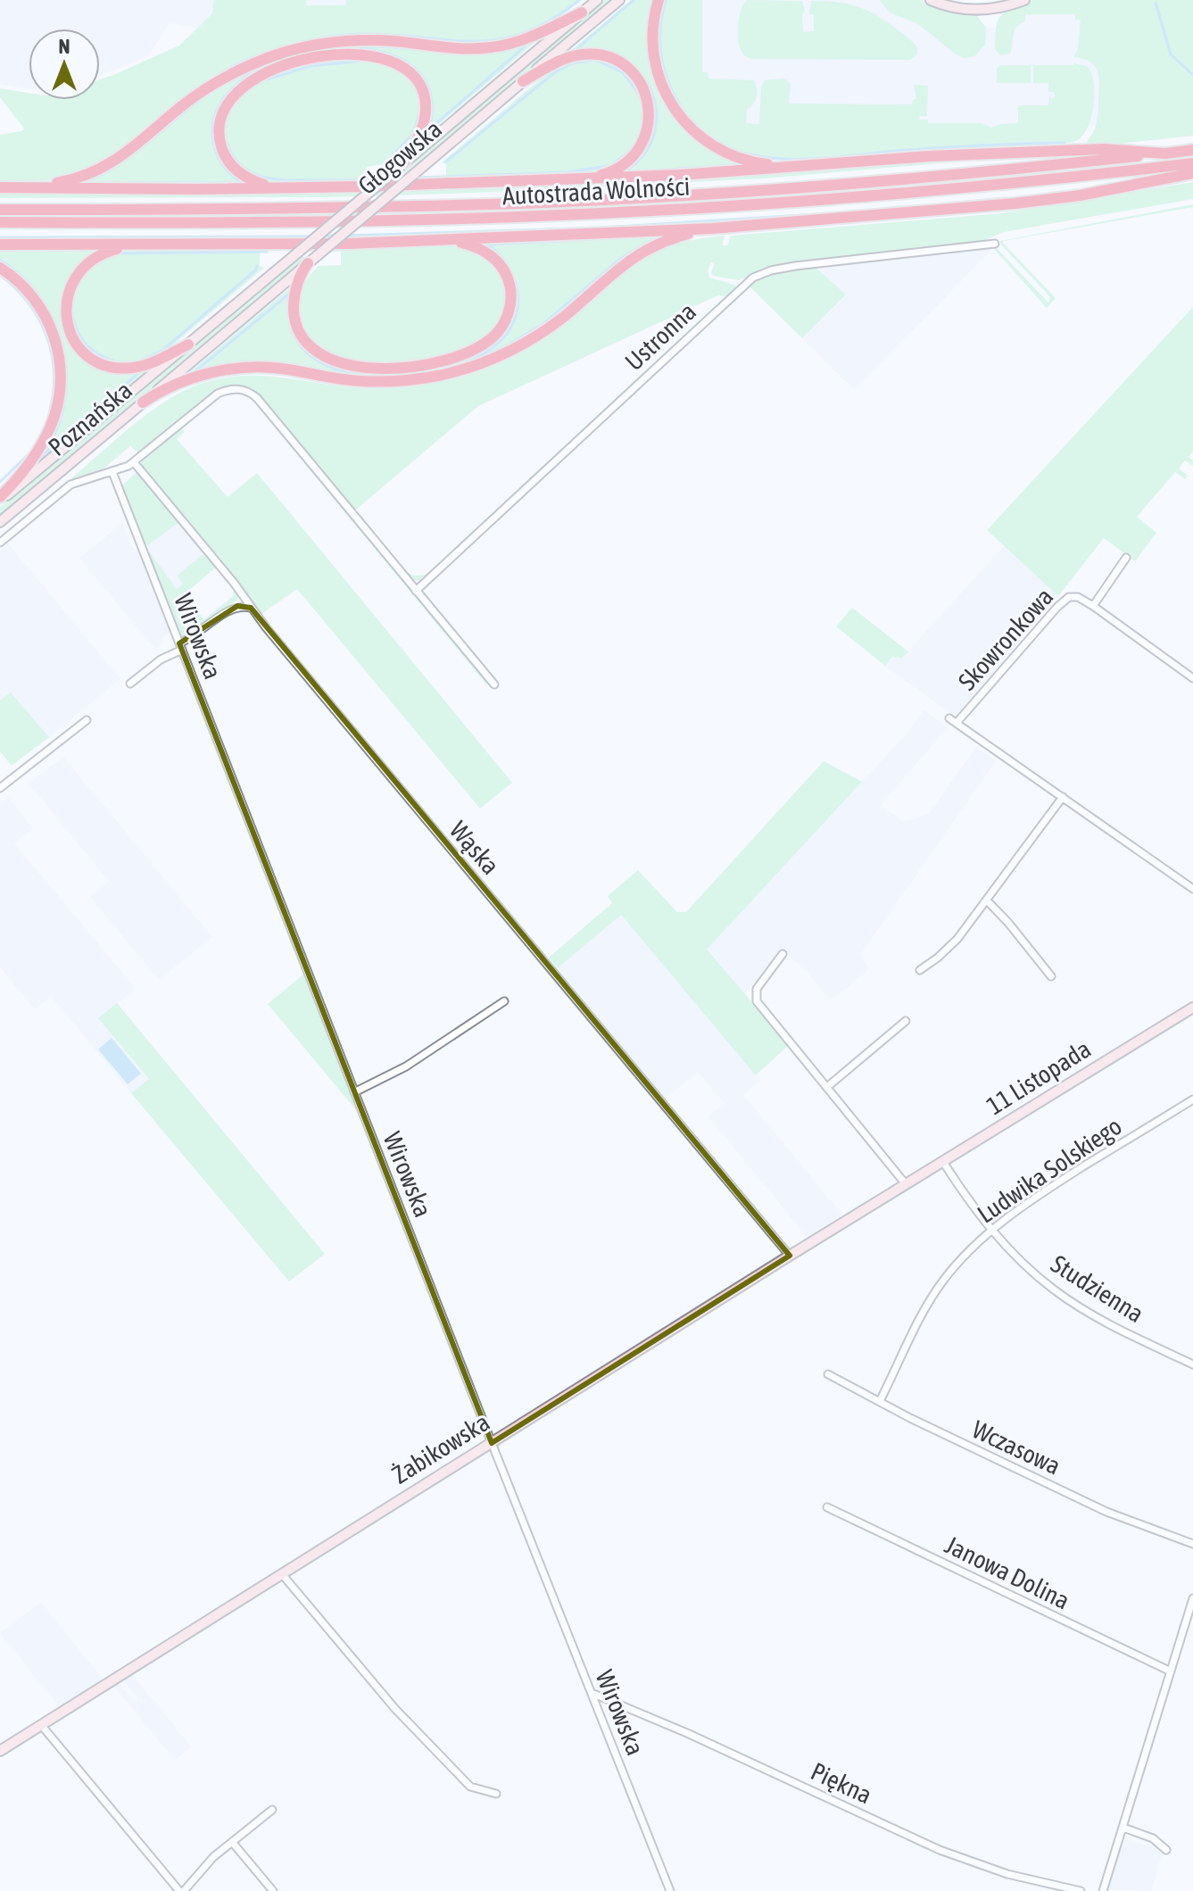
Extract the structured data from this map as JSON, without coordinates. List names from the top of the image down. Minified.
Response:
{"streets":{"highway":["Autostrada Wolności"],"main road":["Głogowska","Poznańska","11 Listopada","Żabikowska"],"street":["Ustronna","Wirowska","Skowronkowa","Wąska","Ludwika Solskiego","Studzienna","Wczasowa","Janowa Dolina","Piękna"]},"crossings":[["Głogowska","Poznańska"],["Wirowska","Żabikowska"],["Wirowska","Piękna"],["Wąska","Żabikowska"],["11 Listopada","Studzienna"],["11 Listopada","Żabikowska"],["Ludwika Solskiego","Studzienna"],["Ludwika Solskiego","Wczasowa"]],"north":"top"}
